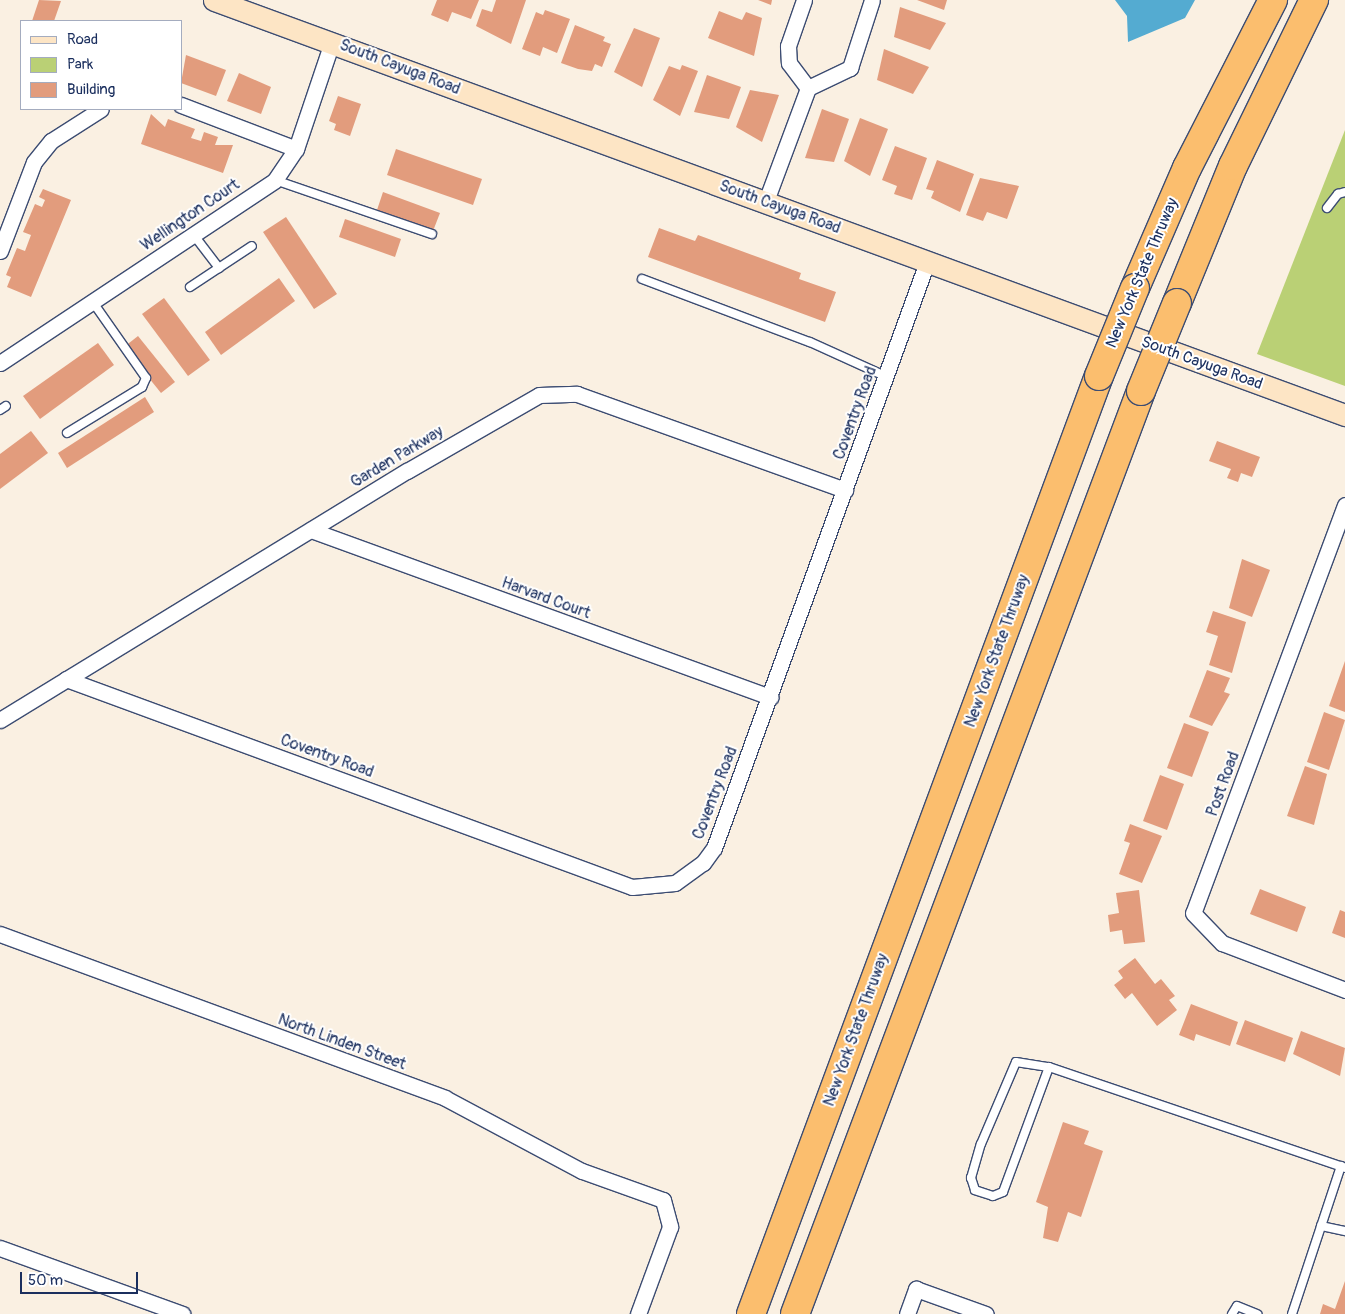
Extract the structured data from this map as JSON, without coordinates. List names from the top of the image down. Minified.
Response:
{"streets":{"highway":["New York State Thruway"],"street":["South Cayuga Road","Wellington Court","Coventry Road","Garden Parkway","Harvard Court","Post Road","North Linden Street"]},"crossings":[["South Cayuga Road","Wellington Court"],["South Cayuga Road","Coventry Road"],["Coventry Road","Garden Parkway"],["Coventry Road","Harvard Court"],["Garden Parkway","Harvard Court"]],"legend":["Road","Park","Building"],"scale_bar":"50 m"}
